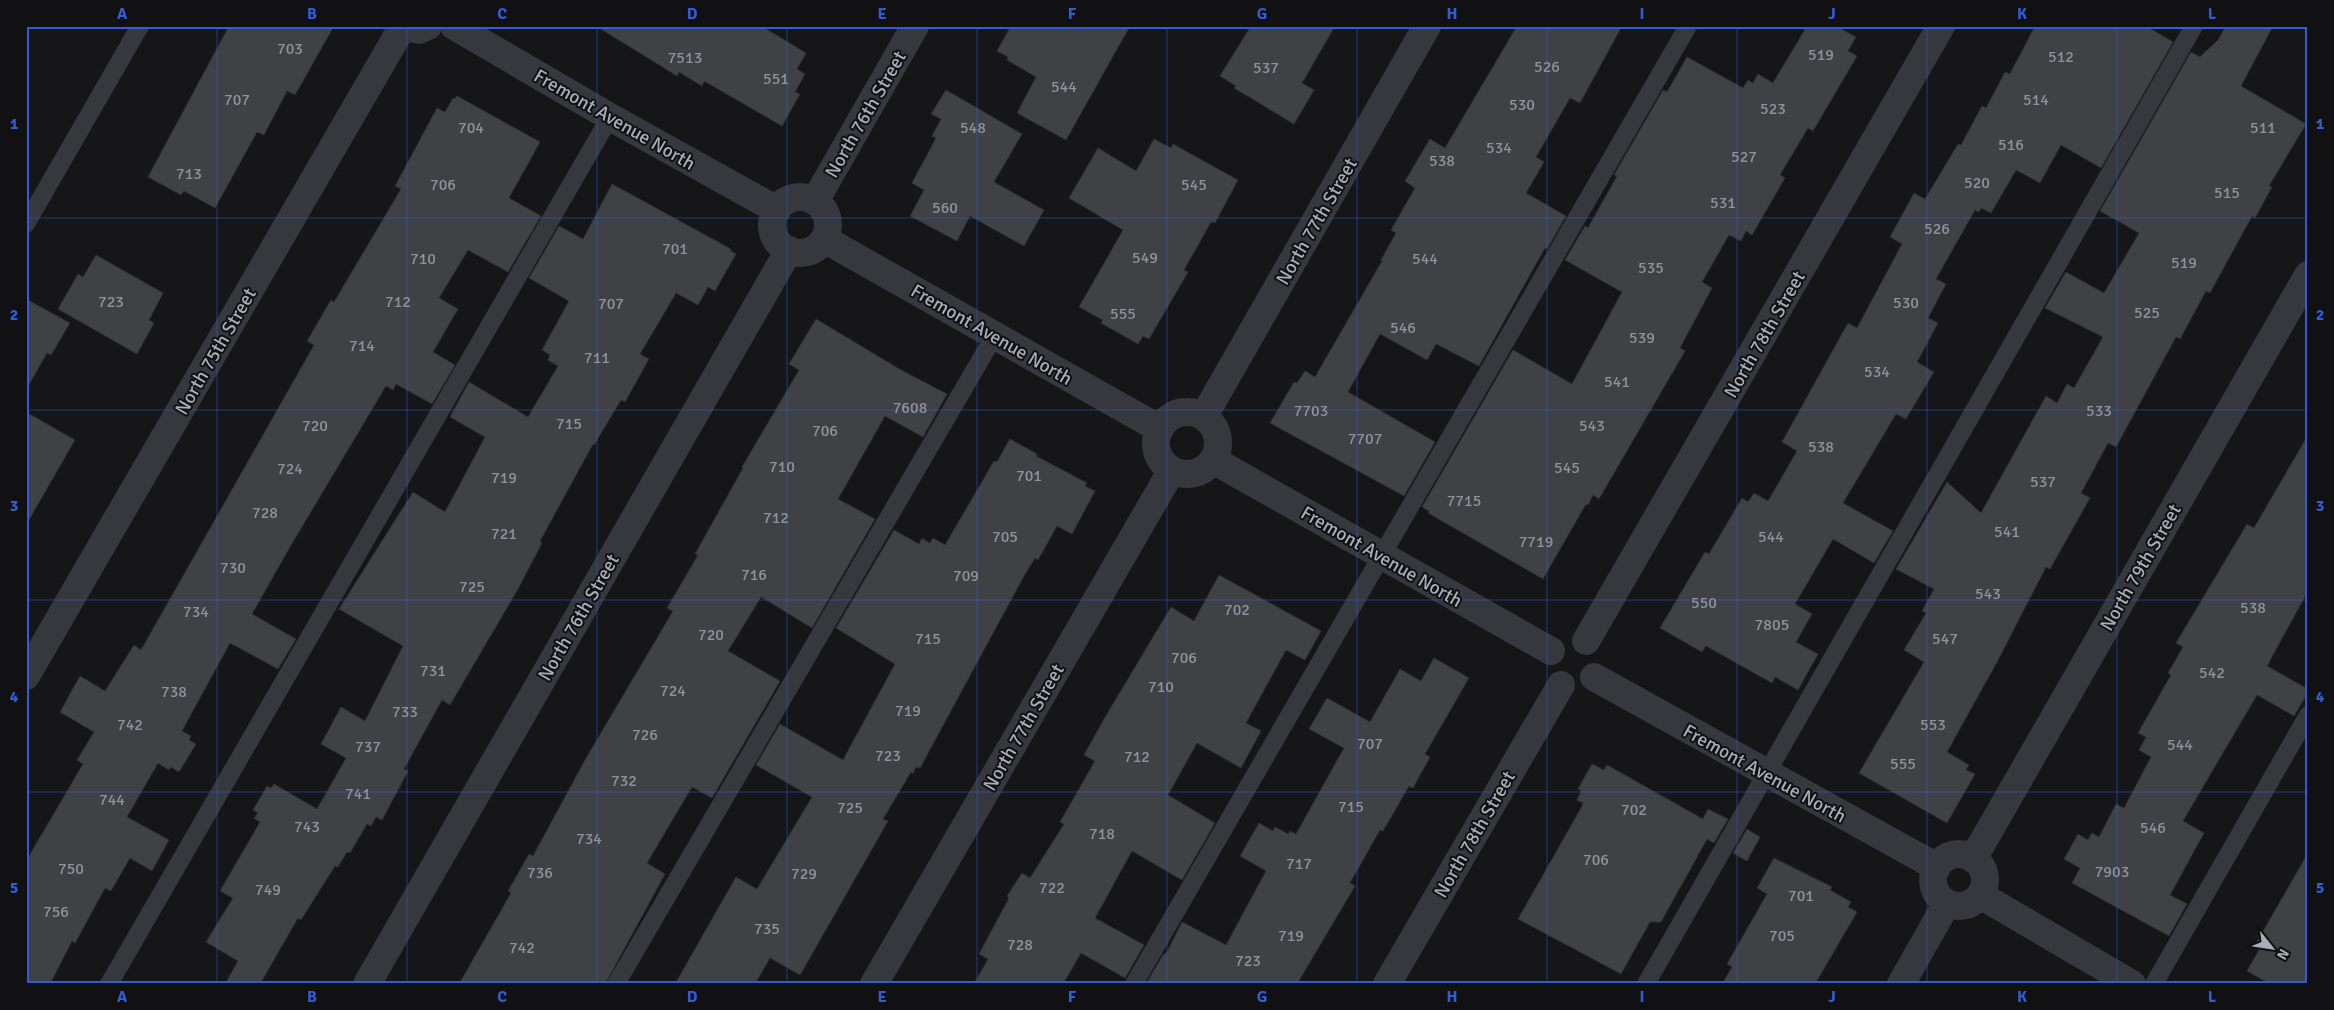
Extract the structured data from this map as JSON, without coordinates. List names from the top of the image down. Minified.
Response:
{"streets":{"street":["North 76th Street","Fremont Avenue North","North 77th Street","North 78th Street","North 75th Street","North 79th Street"]},"crossings":[["North 76th Street","Fremont Avenue North"],["Fremont Avenue North","North 77th Street"],["Fremont Avenue North","North 78th Street"],["Fremont Avenue North","North 79th Street"]],"house_numbers":["703","519","512","7513","526","537","551","544","707","514","530","523","704","548","511","516","534","527","538","713","520","706","545","515","531","560","526","701","549","710","544","519","535","723","712","530","707","525","555","546","539","714","711","534","541","7608","7703","533","715","720","543","706","7707","538","710","545","724","701","719","537","7715","728","712","541","721","705","544","7719","730","716","709","725","543","550","538","702","734","7805","720","715","547","706","731","542","710","724","738","719","733","742","553","726","707","544","737","723","712","555","732","741","744","715","725","702","743","546","718","734","706","717","750","7903","736","729","722","749","701","756","735","719","705","728","742","723"],"north":"bottom right","grid":{"columns":["A","B","C","D","E","F","G","H","I","J","K","L"],"rows":["1","2","3","4","5"]}}
